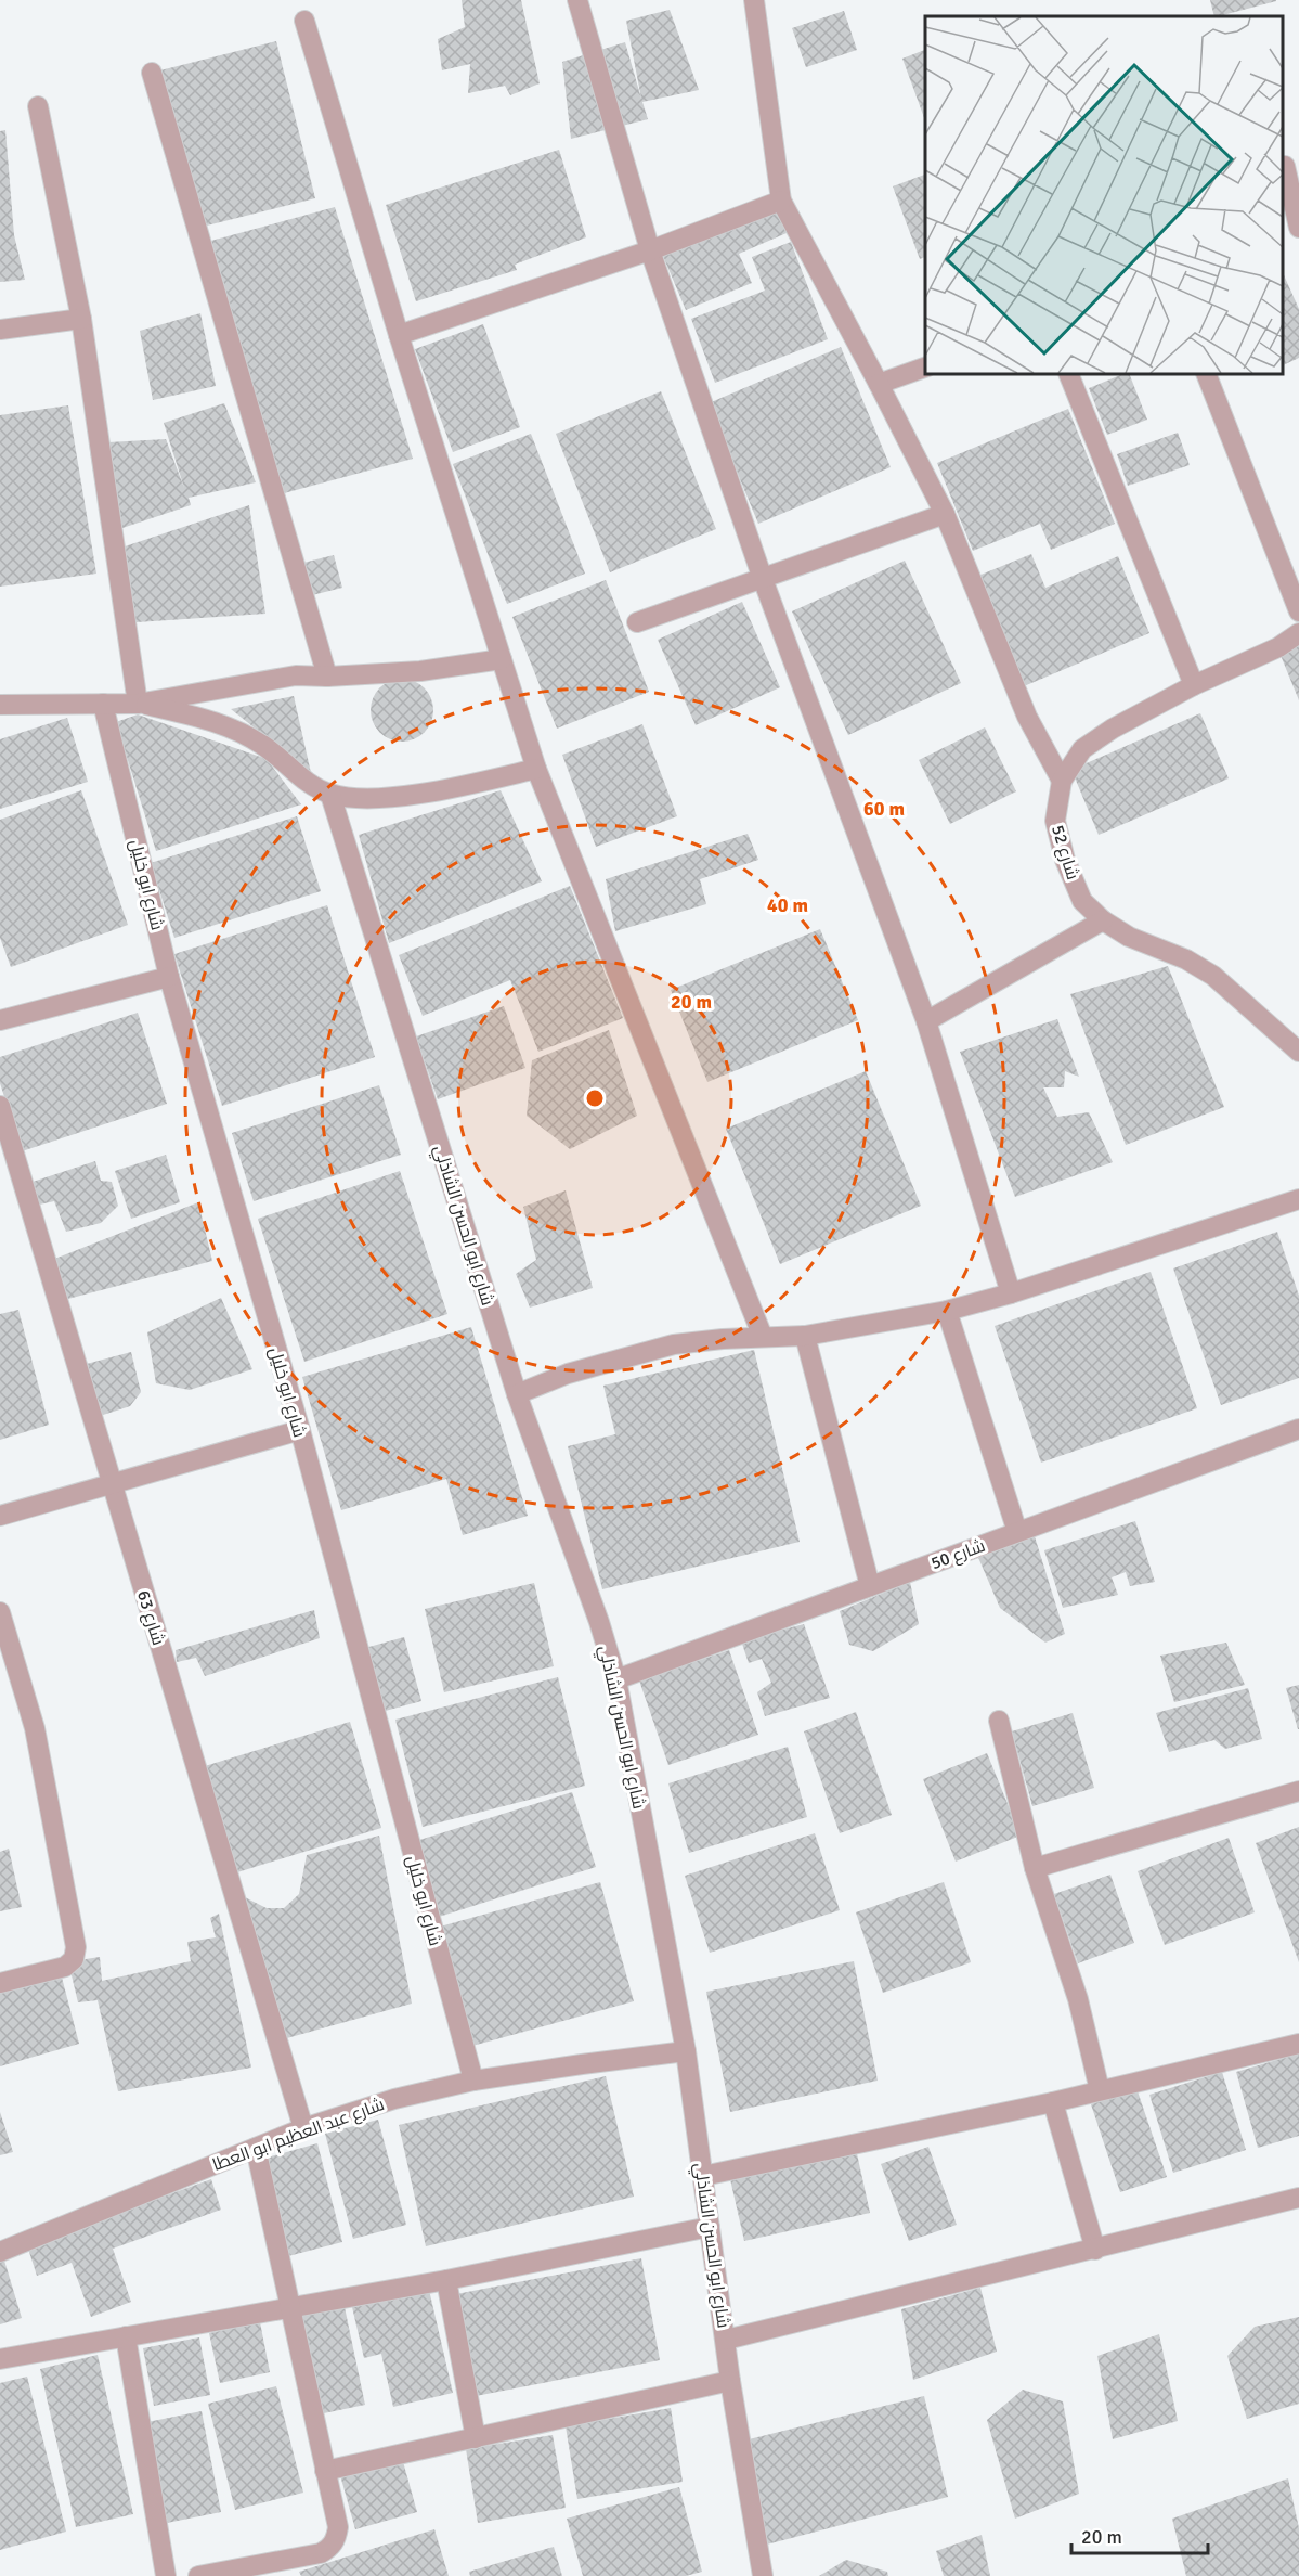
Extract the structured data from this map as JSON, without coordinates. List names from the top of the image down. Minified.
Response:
{"streets":{"street":["شارع 52","شارع ابو خليل","شارع ابو الحسن الشاذلي","شارع 50","شارع 63","شارع عبد العظيم ابو العطا"]},"crossings":[["شارع ابو خليل","شارع عبد العظيم ابو العطا"],["شارع ابو الحسن الشاذلي","شارع 50"],["شارع ابو الحسن الشاذلي","شارع عبد العظيم ابو العطا"],["شارع 63","شارع عبد العظيم ابو العطا"]],"scale_bar":"20 m","rings":["60 m","40 m","20 m"]}
